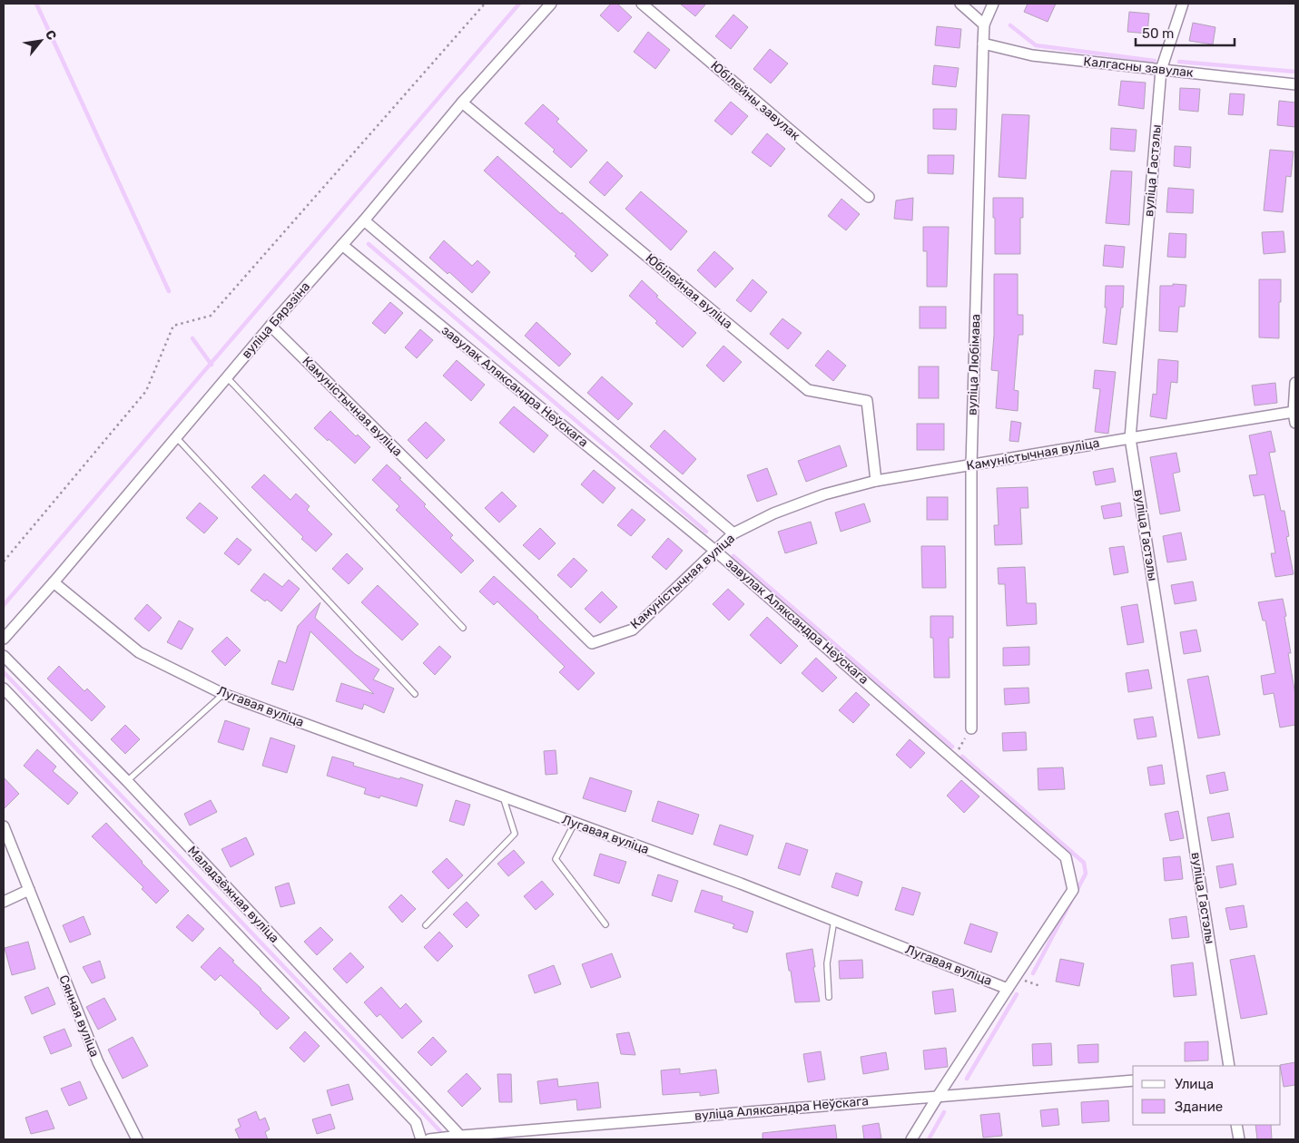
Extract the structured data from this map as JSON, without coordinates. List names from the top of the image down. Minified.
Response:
{"streets":{"street":["Калгасны завулак","Юбілейны завулак","вуліца Гастэлы","Юбілейная вуліца","вуліца Бярэзіна","вуліца Любімава","завулак Аляксандра Неўскага","Камуністычная вуліца","Лугавая вуліца","Маладзёжная вуліца","Сянная вуліца","вуліца Аляксандра Неўскага"]},"crossings":[["Калгасны завулак","вуліца Гастэлы"],["Калгасны завулак","вуліца Любімава"],["вуліца Гастэлы","Камуністычная вуліца"],["Юбілейная вуліца","вуліца Бярэзіна"],["Юбілейная вуліца","Камуністычная вуліца"],["вуліца Бярэзіна","завулак Аляксандра Неўскага"],["вуліца Бярэзіна","Камуністычная вуліца"],["вуліца Бярэзіна","Лугавая вуліца"],["вуліца Любімава","Камуністычная вуліца"],["завулак Аляксандра Неўскага","Камуністычная вуліца"],["завулак Аляксандра Неўскага","Лугавая вуліца"],["Лугавая вуліца","вуліца Аляксандра Неўскага"],["Маладзёжная вуліца","вуліца Аляксандра Неўскага"]],"legend":["Улица","Здание"],"scale_bar":"50 m","north":"top right"}
